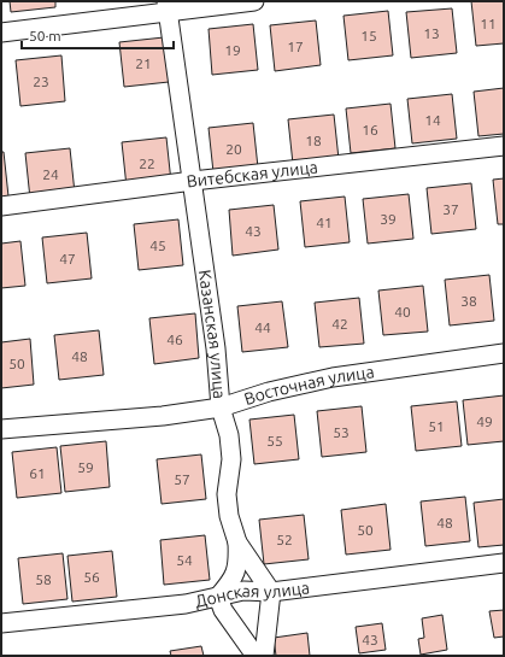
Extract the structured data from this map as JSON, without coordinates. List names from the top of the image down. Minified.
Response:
{"streets":{"street":["Витебская улица","Казанская улица","Восточная улица","Донская улица"]},"crossings":[["Витебская улица","Казанская улица"],["Казанская улица","Восточная улица"],["Казанская улица","Донская улица"]],"house_numbers":["11","13","15","17","19","21","23","14","16","18","20","22","24","37","39","41","43","45","47","38","40","42","44","46","48","50","49","51","53","55","59","61","57","48","50","52","54","56","58","43"],"scale_bar":"50 m"}
